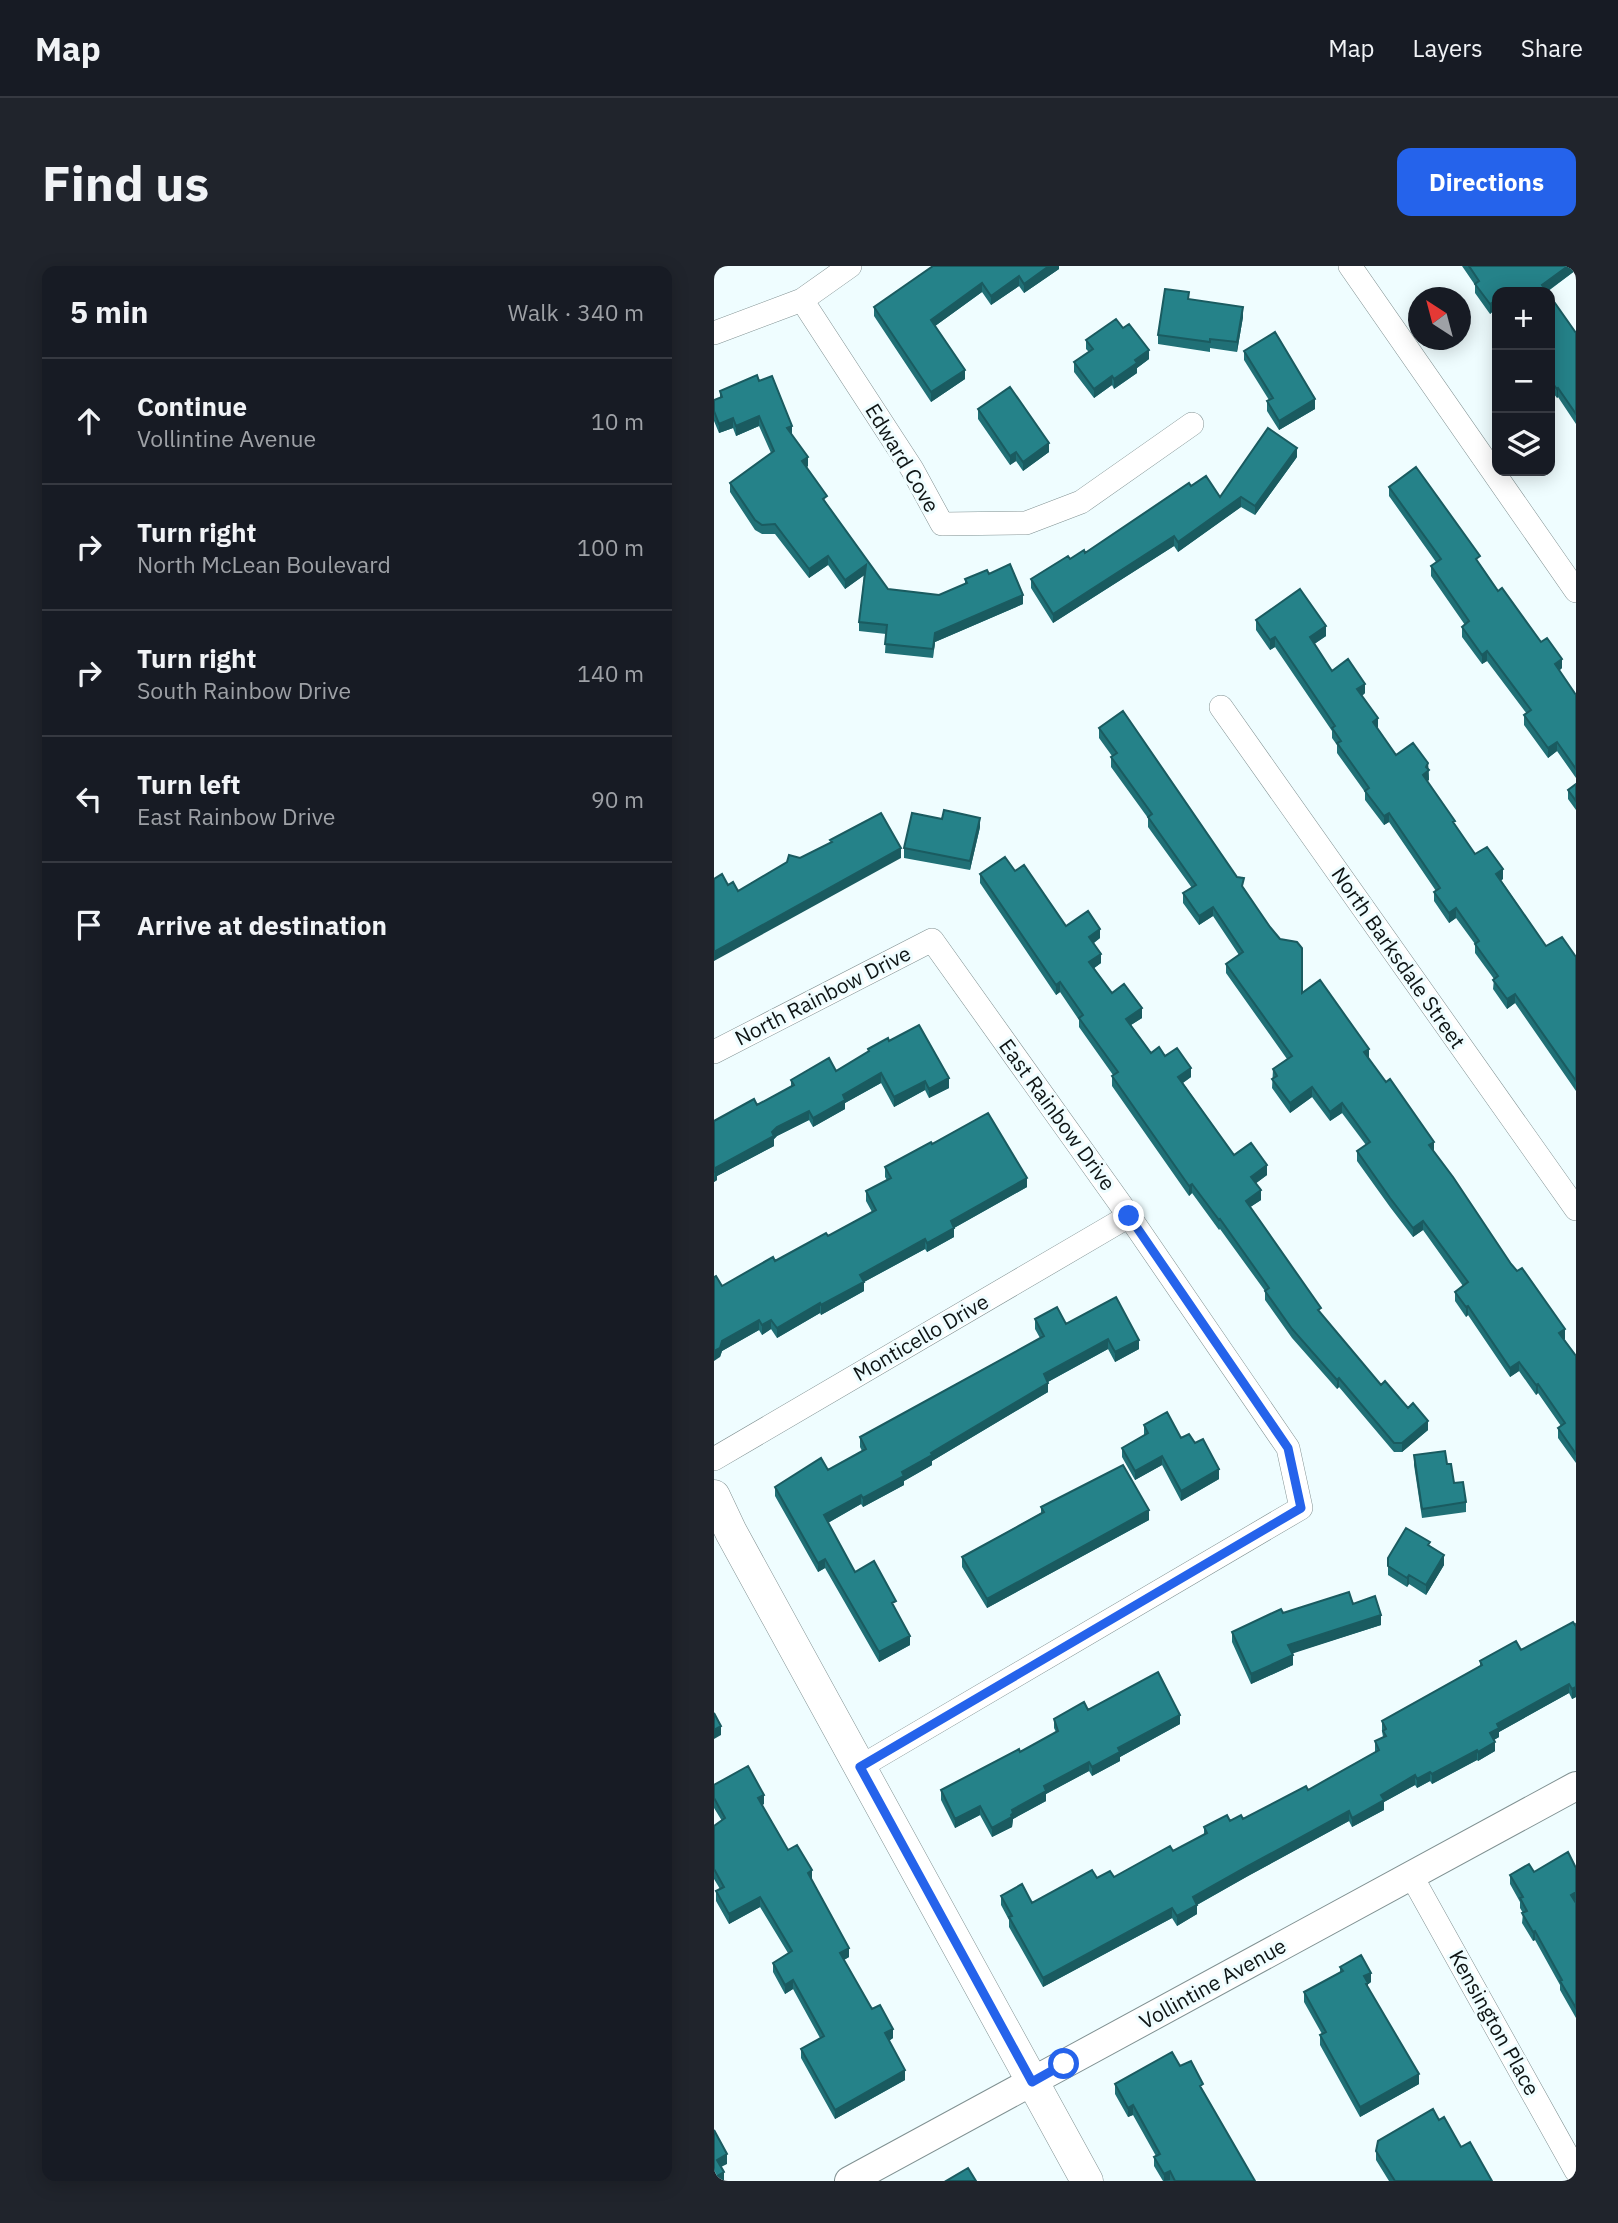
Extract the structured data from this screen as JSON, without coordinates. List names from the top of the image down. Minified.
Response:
{"streets":{"street":["Edward Cove","North Barksdale Street","North Rainbow Drive","East Rainbow Drive","Monticello Drive","Vollintine Avenue","Kensington Place"]},"crossings":[["North Rainbow Drive","East Rainbow Drive"],["East Rainbow Drive","Monticello Drive"],["Vollintine Avenue","Kensington Place"]],"north":"top left","page":{"header":"Map","nav":["Map","Layers","Share"],"buttons":"Directions","title":"Find us","heading":["5 min","Walk · 340 m"],"map_buttons":["+","−"],"list":[["Continue","Vollintine Avenue","10 m"],["Turn right","North McLean Boulevard","100 m"],["Turn right","South Rainbow Drive","140 m"],["Turn left","East Rainbow Drive","90 m"],"Arrive at destination"]}}
